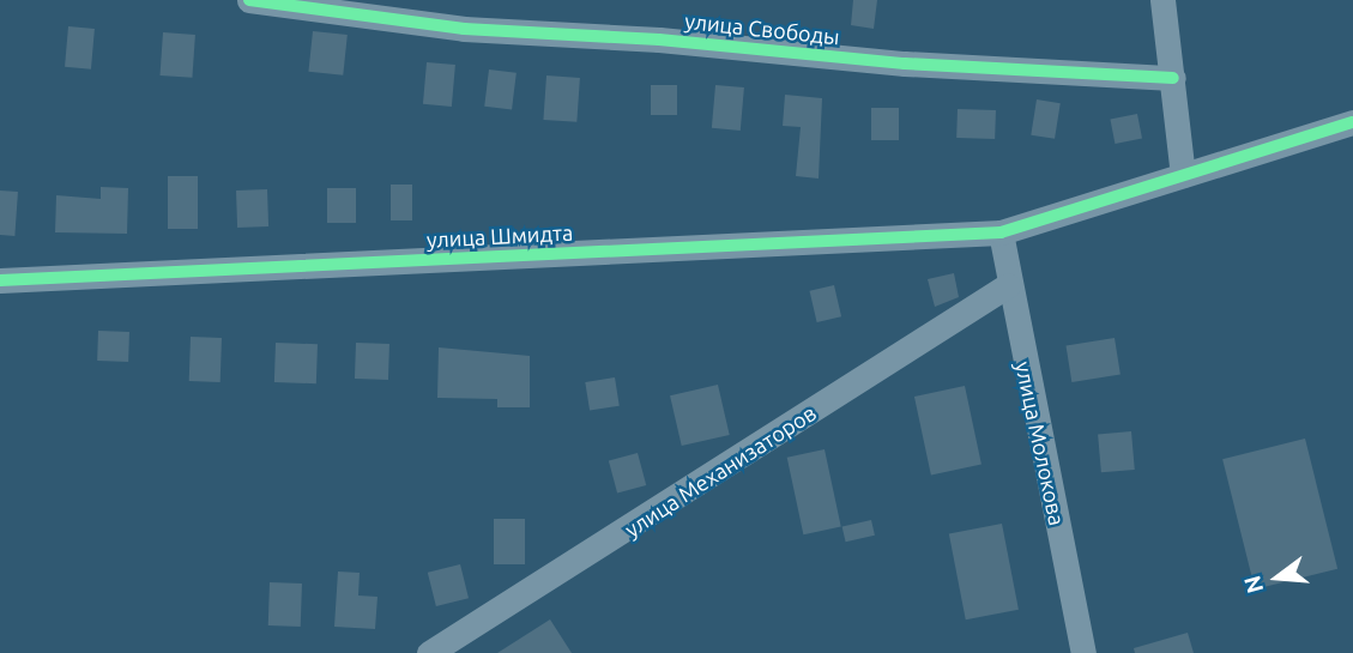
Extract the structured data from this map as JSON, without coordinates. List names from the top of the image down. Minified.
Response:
{"streets":{"street":["улица Свободы","улица Шмидта","улица Молокова","улица Механизаторов"]},"crossings":[["улица Шмидта","улица Молокова"],["улица Молокова","улица Механизаторов"]],"north":"left"}
